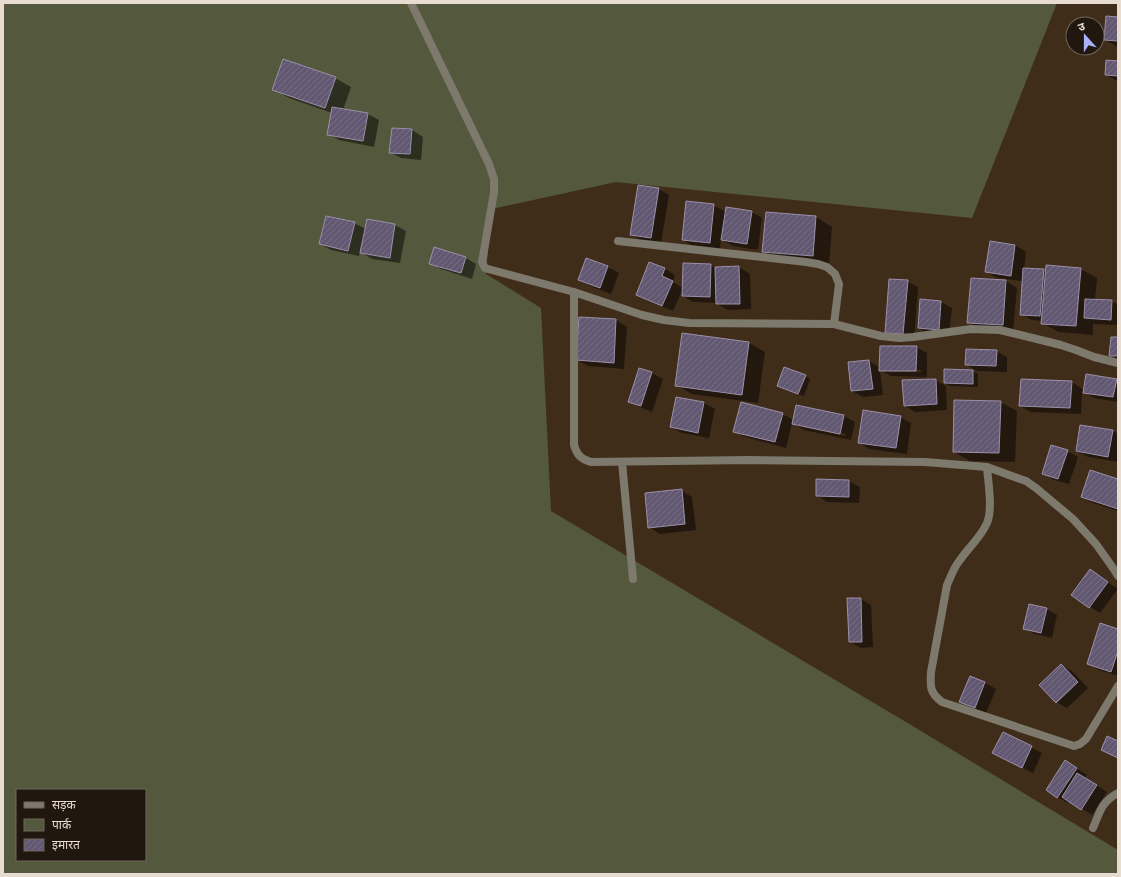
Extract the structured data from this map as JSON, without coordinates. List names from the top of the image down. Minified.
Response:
{"legend":["सड़क","पार्क","इमारत"],"north":"top"}
